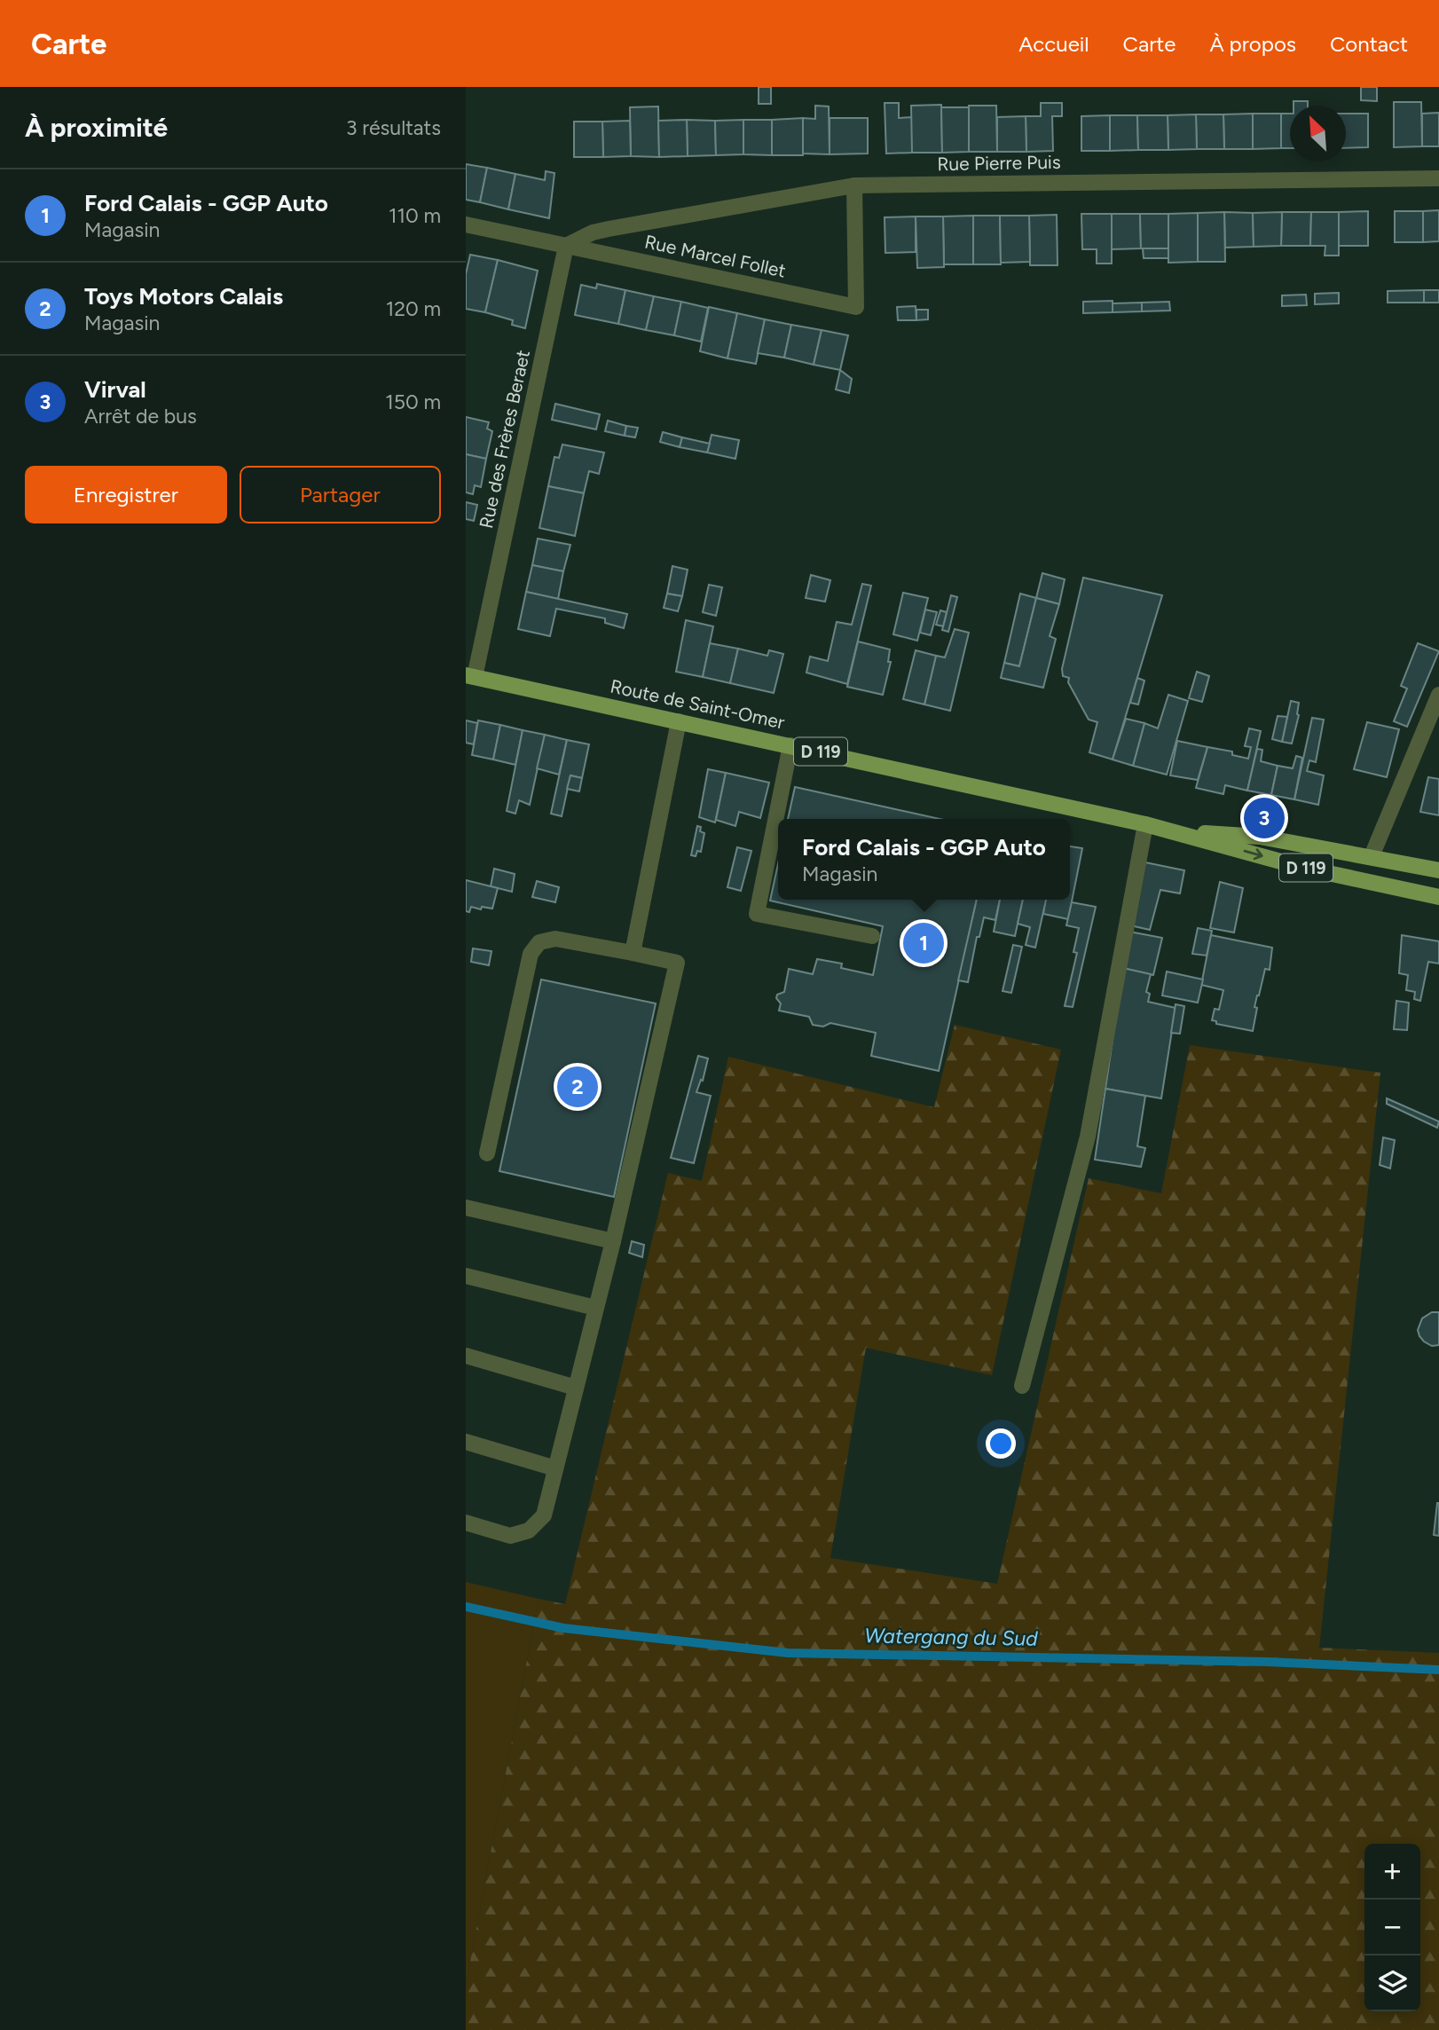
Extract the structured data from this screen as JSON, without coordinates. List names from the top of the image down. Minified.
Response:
{"streets":{"main road":["Route de Saint-Omer","D 119"],"street":["Rue Pierre Puis","Rue Marcel Follet","Rue des Frères Beraet"]},"crossings":[["Rue Pierre Puis","Rue Marcel Follet"],["Rue Pierre Puis","Rue des Frères Beraet"],["Rue Marcel Follet","Rue des Frères Beraet"],["Rue des Frères Beraet","Route de Saint-Omer"]],"water":["Watergang du Sud"],"north":"top left","page":{"header":"Carte","nav":["Accueil","Carte","À propos","Contact"],"heading":["À proximité","3 résultats"],"list":[{"mark":"1","name":"Ford Calais - GGP Auto","note":"Magasin","value":"110 m"},{"mark":"2","name":"Toys Motors Calais","note":"Magasin","value":"120 m"},{"mark":"3","name":"Virval","note":"Arrêt de bus","value":"150 m"}],"buttons":["Enregistrer","Partager"],"pins":["3","1","2"],"popup":["Ford Calais - GGP Auto","Magasin"],"map_buttons":["+","−"]}}
